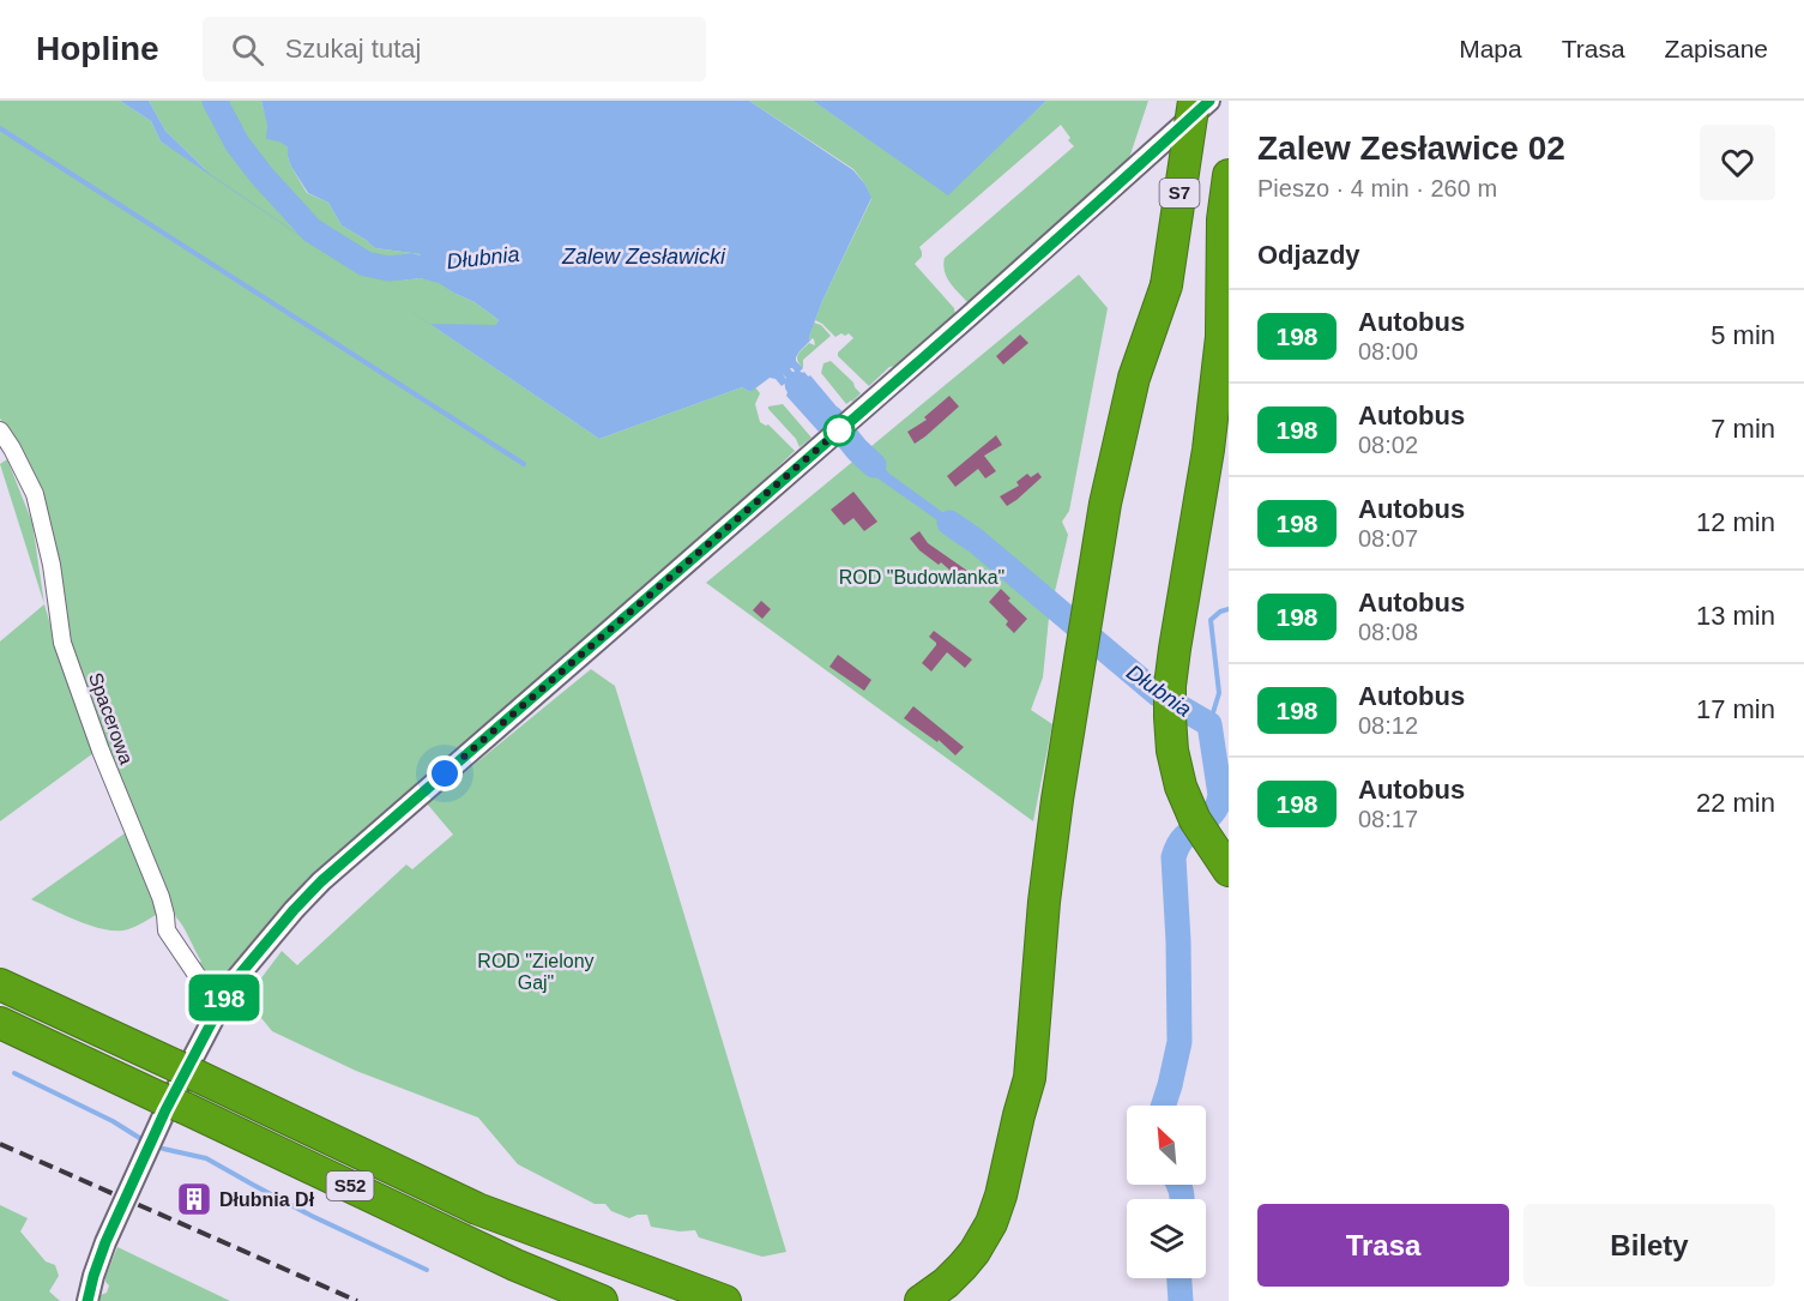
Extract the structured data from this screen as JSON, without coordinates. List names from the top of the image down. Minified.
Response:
{"streets":{"highway":["S7","S52"],"street":["Spacerowa"]},"water":["Zalew Zesławicki","Dłubnia"],"parks":["ROD \"Budowlanka\"","ROD \"Zielony Gaj\""],"places":{"building":["Dłubnia Dł"]},"lines":["bus line 198"],"north":"top left","page":{"header":"Hopline","search":"Szukaj tutaj","nav":["Mapa","Trasa","Zapisane"],"on_map":"198","heading":[["Zalew Zesławice 02","Pieszo · 4 min · 260 m"],"Odjazdy"],"list":[{"mark":"198","name":"Autobus","note":"08:00","value":"5 min"},{"mark":"198","name":"Autobus","note":"08:02","value":"7 min"},{"mark":"198","name":"Autobus","note":"08:07","value":"12 min"},{"mark":"198","name":"Autobus","note":"08:08","value":"13 min"},{"mark":"198","name":"Autobus","note":"08:12","value":"17 min"},{"mark":"198","name":"Autobus","note":"08:17","value":"22 min"}],"buttons":["Trasa","Bilety"]}}
